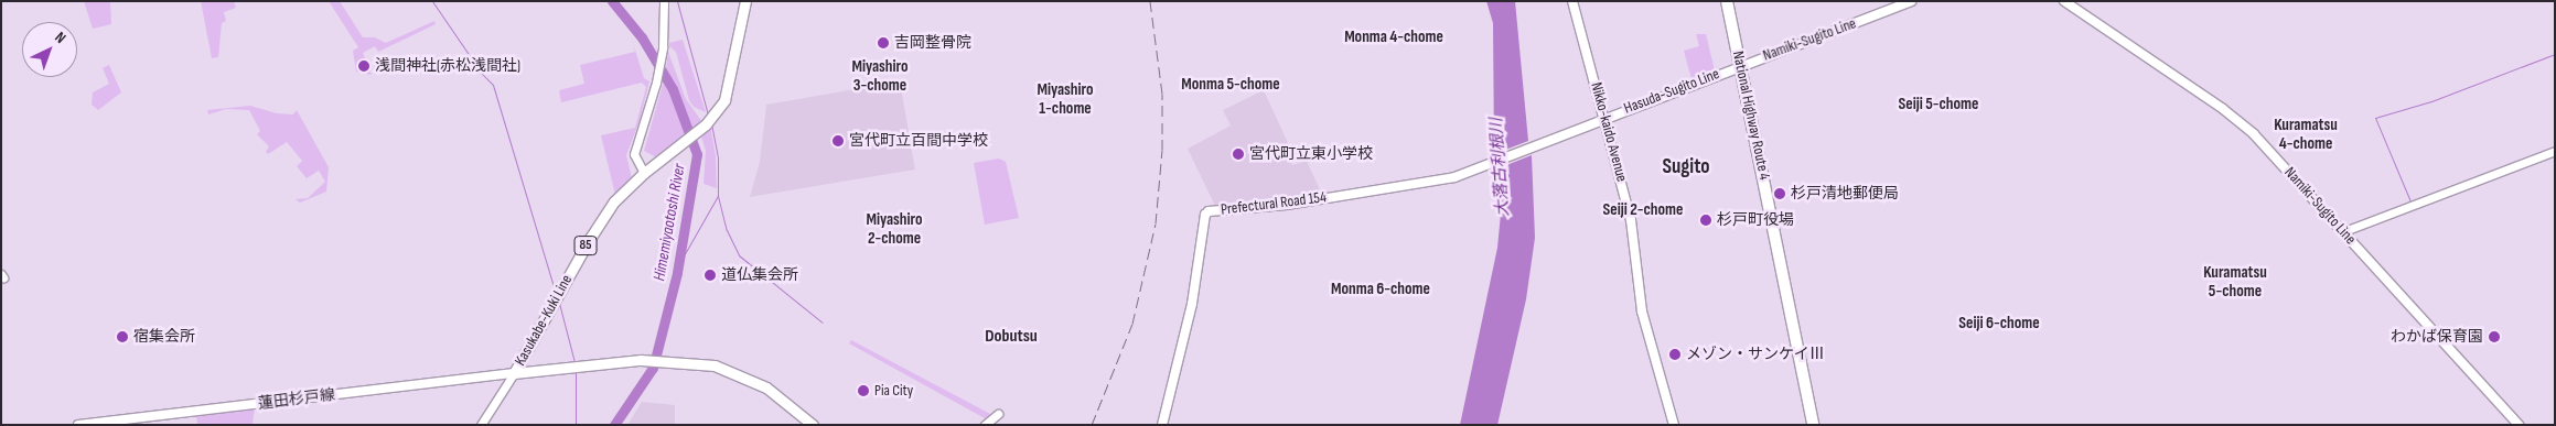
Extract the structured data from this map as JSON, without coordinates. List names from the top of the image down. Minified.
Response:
{"streets":{"highway":["National Highway Route 4"],"main road":["Namiki-Sugito Line","Hasuda-Sugito Line","Nikko-kaido Avenue","Prefectural Road 154","85","Kasukabe-Kuki Line","蓮田杉戸線"]},"crossings":[["Namiki-Sugito Line","Hasuda-Sugito Line"],["Namiki-Sugito Line","National Highway Route 4"],["Hasuda-Sugito Line","National Highway Route 4"],["Hasuda-Sugito Line","Nikko-kaido Avenue"],["Hasuda-Sugito Line","Prefectural Road 154"],["Kasukabe-Kuki Line","蓮田杉戸線"]],"districts":["Monma 4-chome","Miyashiro 3-chome","Monma 5-chome","Miyashiro 1-chome","Seiji 5-chome","Kuramatsu 4-chome","Sugito","Seiji 2-chome","Miyashiro 2-chome","Kuramatsu 5-chome","Monma 6-chome","Seiji 6-chome","Dobutsu"],"water":["大落古利根川","Himemiyaotoshi River"],"places":["吉岡整骨院","浅間神社(赤松浅間社)","宮代町立百間中学校","宮代町立東小学校","杉戸清地郵便局","杉戸町役場","道仏集会所","宿集会所","わかば保育園","メゾン・サンケイⅢ","Pia City"],"north":"top right"}
